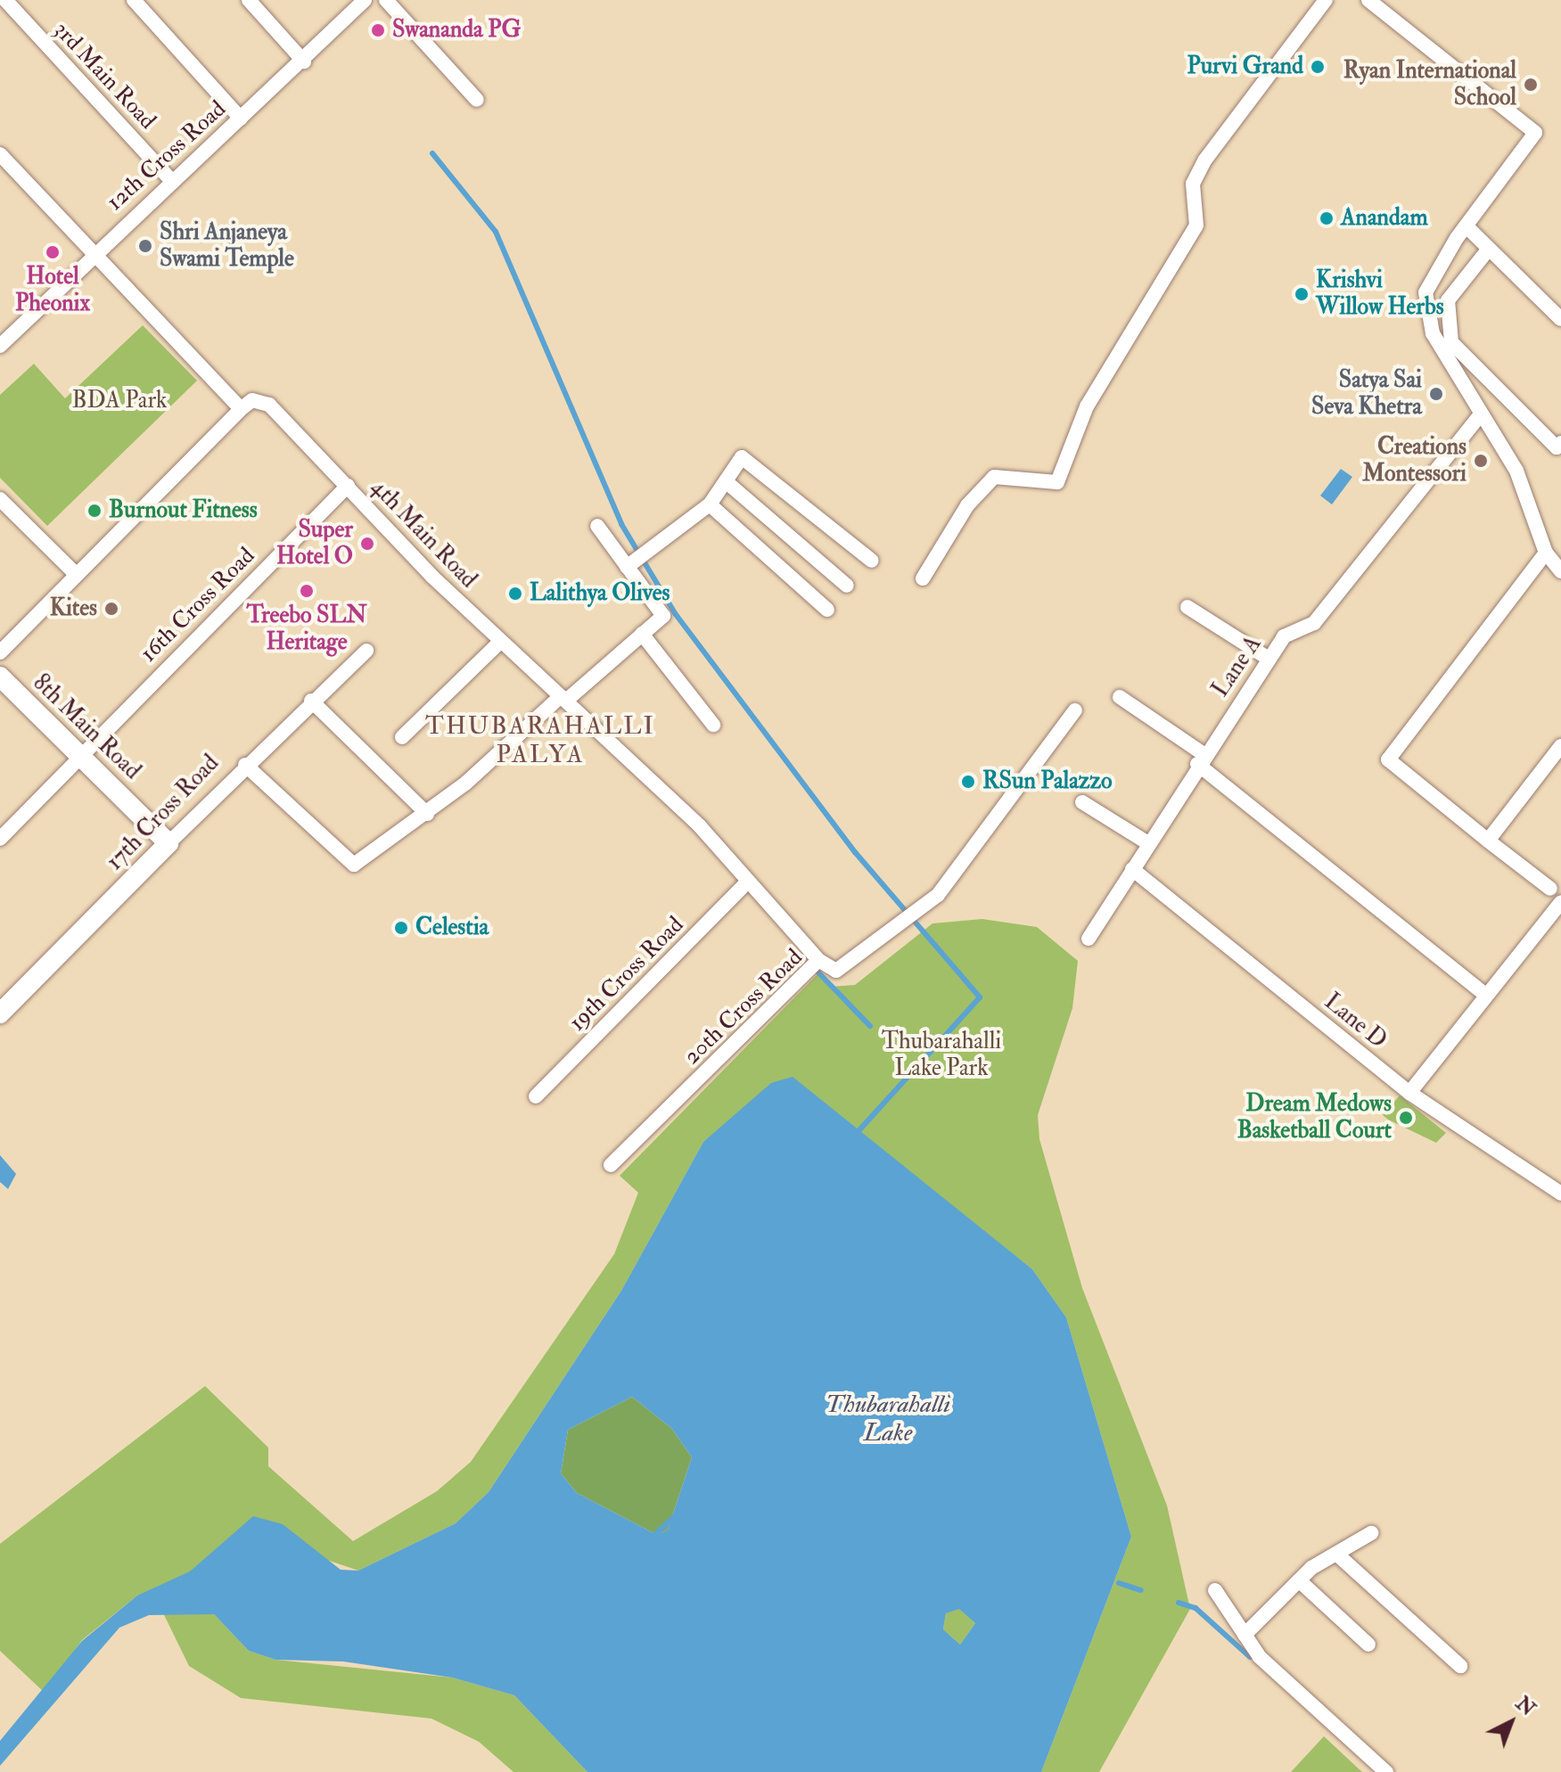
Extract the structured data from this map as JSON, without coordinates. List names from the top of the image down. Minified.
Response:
{"streets":{"street":["3rd Main Road","12th Cross Road","4th Main Road","16th Cross Road","Lane A","8th Main Road","17th Cross Road","19th Cross Road","20th Cross Road","Lane D"]},"crossings":[["3rd Main Road","12th Cross Road"],["4th Main Road","16th Cross Road"],["4th Main Road","19th Cross Road"],["4th Main Road","20th Cross Road"],["16th Cross Road","8th Main Road"],["Lane A","Lane D"],["8th Main Road","17th Cross Road"]],"districts":["THUBARAHALLI PALYA"],"water":["Thubarahalli Lake"],"parks":["BDA Park","Thubarahalli Lake Park"],"places":["Swananda PG","Purvi Grand","Ryan International School","Anandam","Shri Anjaneya Swami Temple","Hotel Pheonix","Krishvi Willow Herbs","Satya Sai Seva Khetra","Creations Montessori","Burnout Fitness","Super Hotel O","Treebo SLN Heritage","Lalithya Olives","Kites","RSun Palazzo","Celestia","Dream Medows Basketball Court"],"north":"top right"}
